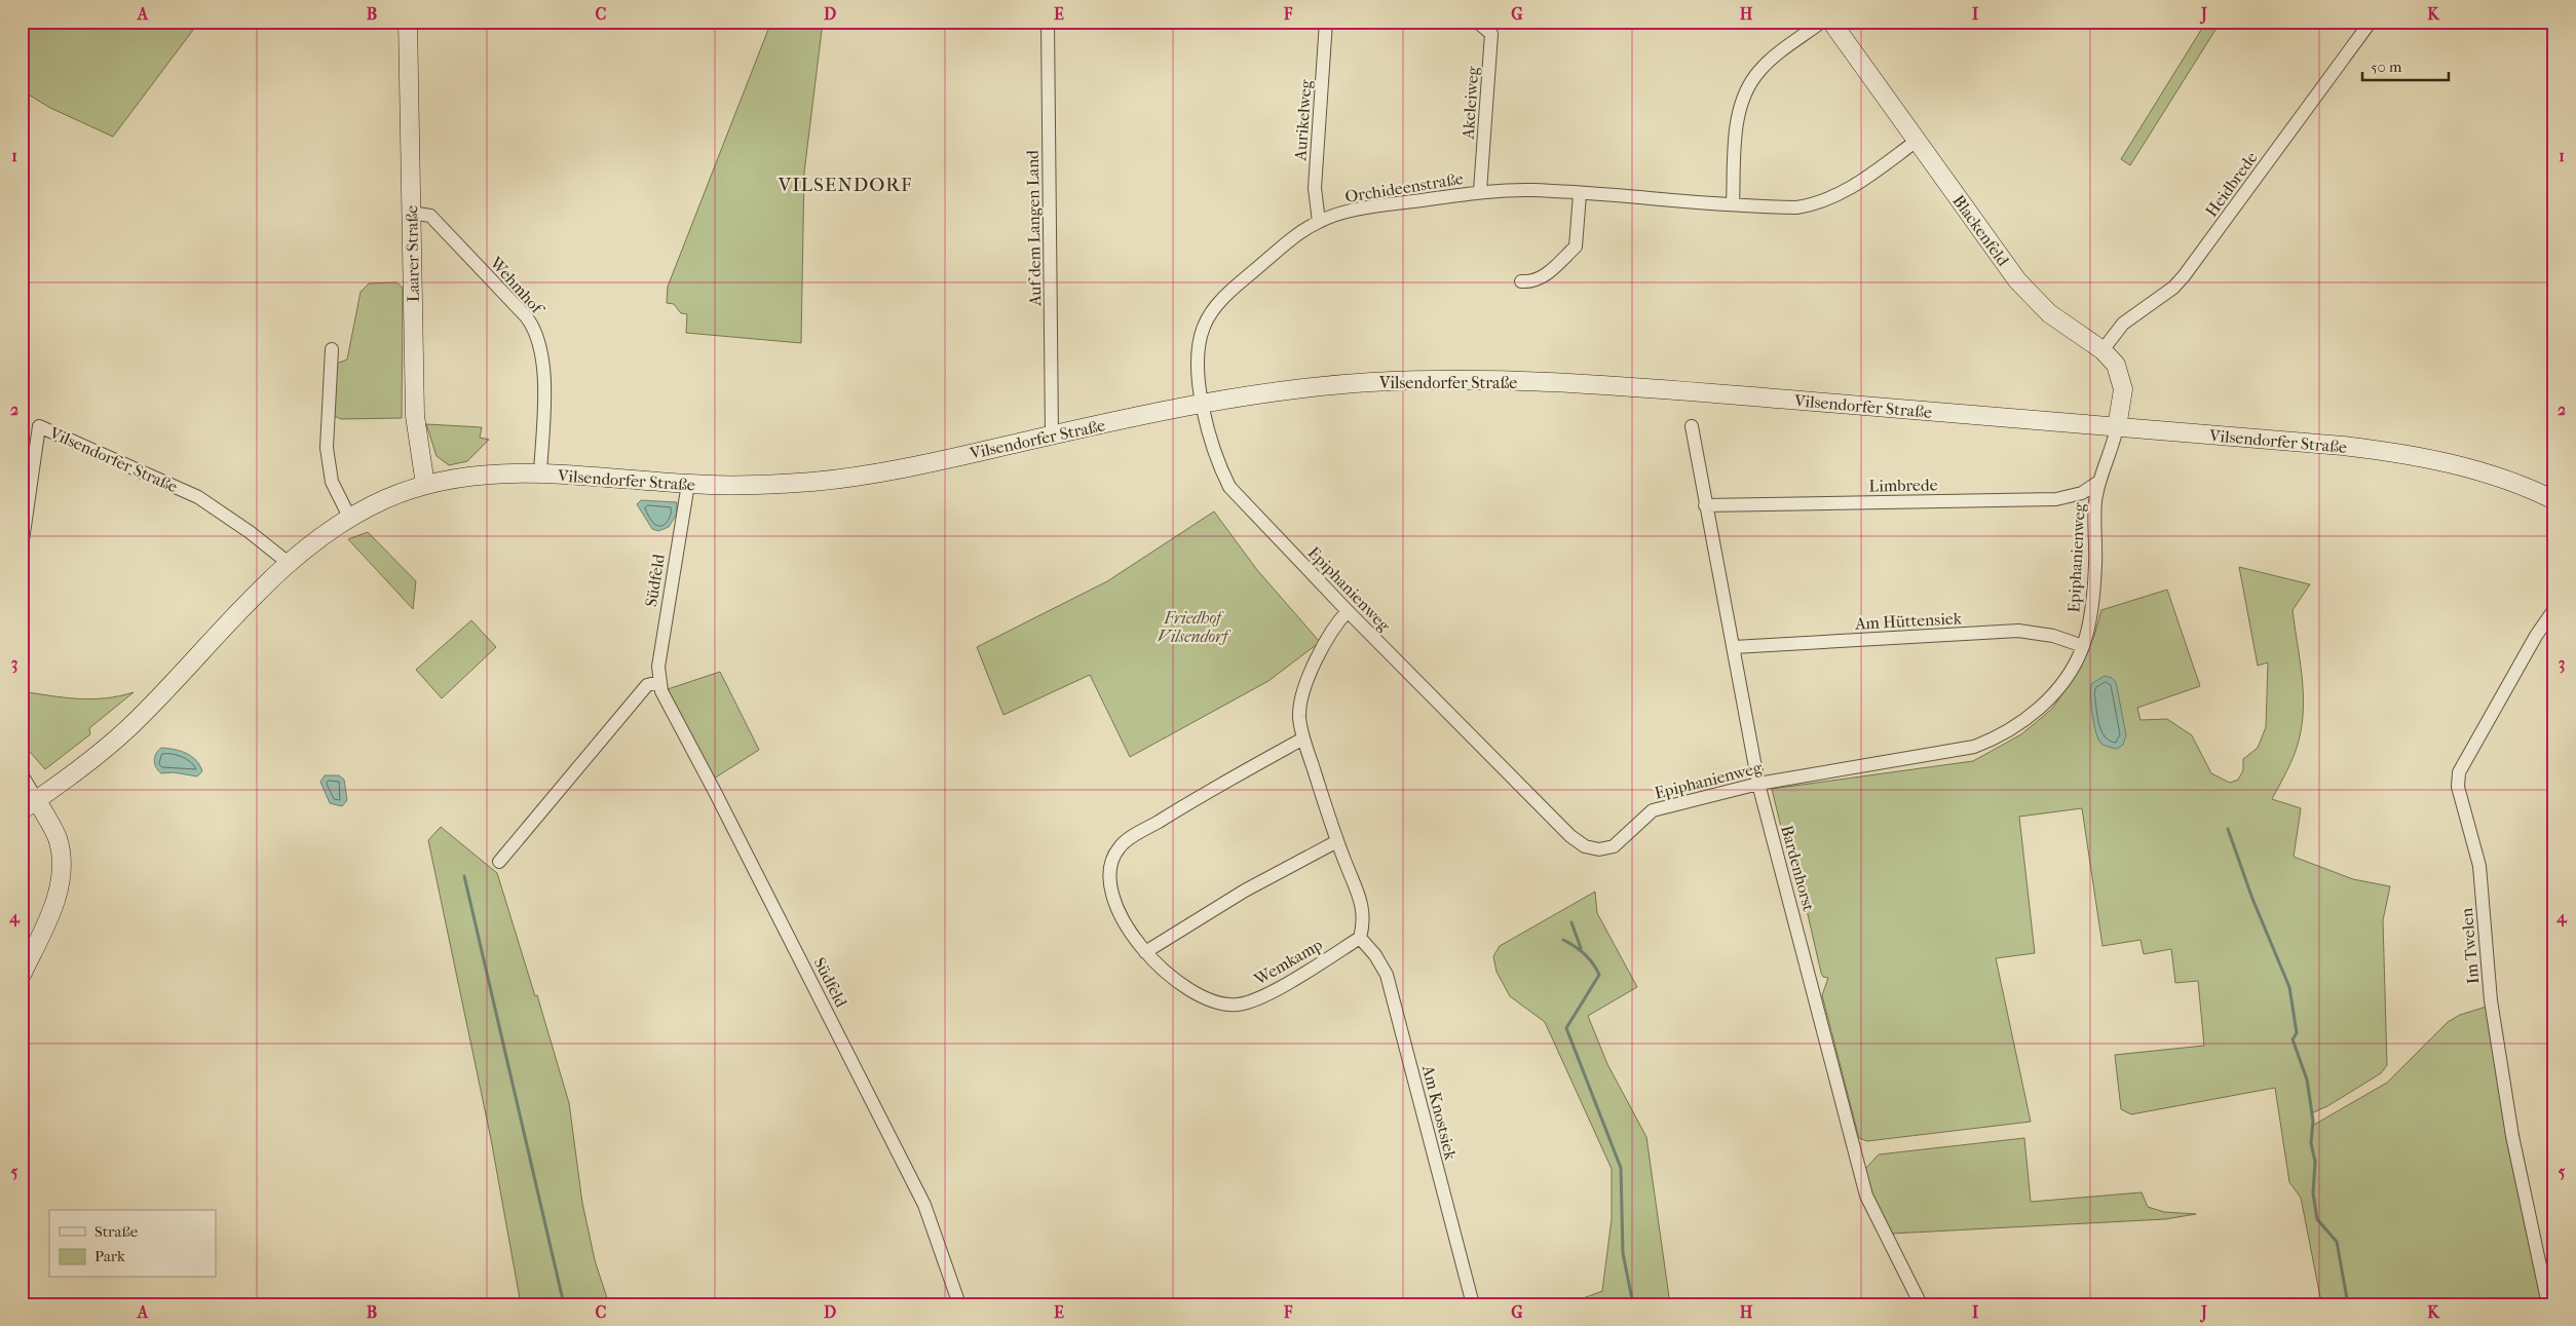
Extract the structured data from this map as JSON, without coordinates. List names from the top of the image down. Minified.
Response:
{"streets":{"main road":["Blackenfeld","Laarer Straße","Vilsendorfer Straße"],"street":["Akeleiweg","Aurikelweg","Heidbrede","Orchideenstraße","Auf dem Langen Land","Wehmhof","Limbrede","Epiphanienweg","Südfeld","Am Hüttensiek","Bardenhorst","Im Twelen","Wemkamp","Am Knostsiek"]},"crossings":[["Akeleiweg","Orchideenstraße"],["Aurikelweg","Orchideenstraße"],["Heidbrede","Blackenfeld"],["Orchideenstraße","Blackenfeld"],["Orchideenstraße","Vilsendorfer Straße"],["Orchideenstraße","Epiphanienweg"],["Auf dem Langen Land","Vilsendorfer Straße"],["Blackenfeld","Vilsendorfer Straße"],["Blackenfeld","Epiphanienweg"],["Laarer Straße","Wehmhof"],["Laarer Straße","Vilsendorfer Straße"],["Wehmhof","Vilsendorfer Straße"],["Vilsendorfer Straße","Epiphanienweg"],["Vilsendorfer Straße","Südfeld"],["Limbrede","Epiphanienweg"],["Limbrede","Bardenhorst"],["Epiphanienweg","Am Hüttensiek"],["Epiphanienweg","Bardenhorst"],["Am Hüttensiek","Bardenhorst"],["Wemkamp","Am Knostsiek"]],"districts":["VILSENDORF"],"parks":["Friedhof Vilsendorf"],"legend":["Straße","Park"],"scale_bar":"50 m","grid":{"columns":["A","B","C","D","E","F","G","H","I","J","K"],"rows":["1","2","3","4","5"]}}
